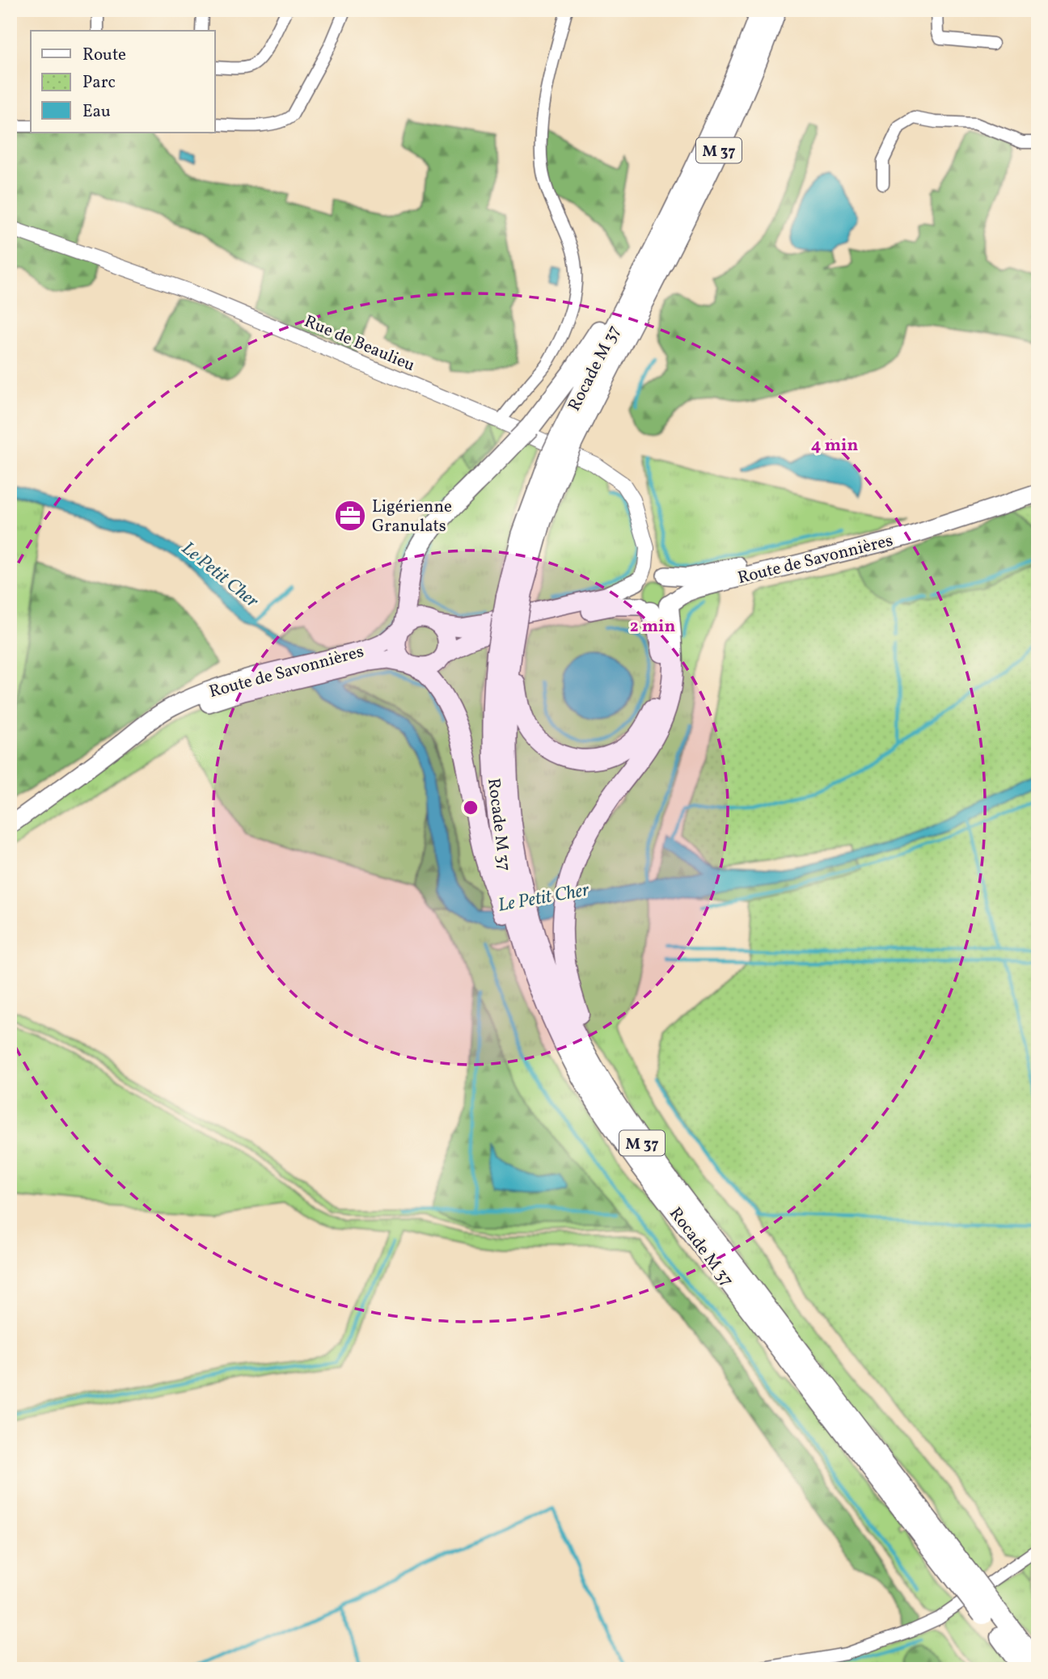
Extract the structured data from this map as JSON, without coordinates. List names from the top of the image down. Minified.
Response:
{"streets":{"highway":["M 37","Rocade M 37"],"main road":["Route de Savonnières"],"street":["Rue de Beaulieu"]},"crossings":[["Rue de Beaulieu","Route de Savonnières"]],"water":["Le Petit Cher"],"places":{"office":["Ligérienne Granulats"]},"legend":["Route","Parc","Eau"],"rings":["4 min","2 min"]}
